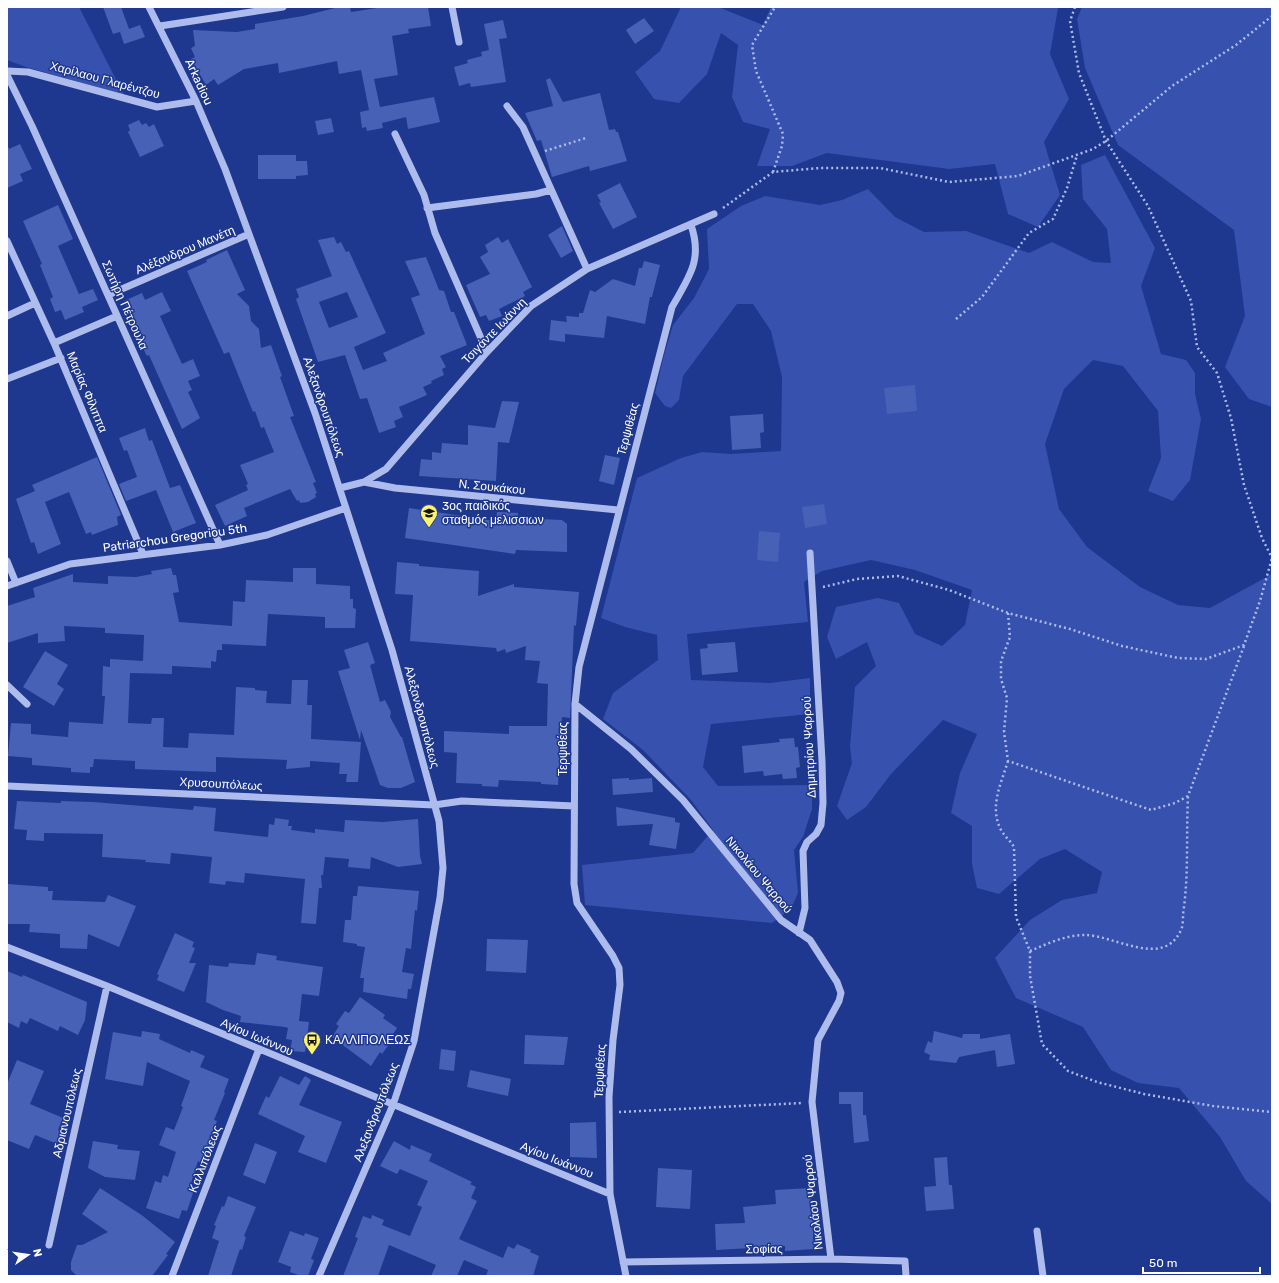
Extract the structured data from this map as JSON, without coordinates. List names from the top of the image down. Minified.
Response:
{"streets":{"street":["Χαρίλαου Γλαρέντζου","Arkadiou","Αλέξανδρου Μανέτη","Σωτήρη Πέτρουλα","Τσιγάντε Ιωάννη","Μαρίας Φίλιππα","Αλεξανδρουπόλεως","Τερψιθέας","Ν. Σουκάκου","Patriarchou Gregoriou 5th","Δημητρίου Ψαρρού","Χρυσουπόλεως","Νικολάου Ψαρρού","Αγίου Ιωάννου","Αδριανουπόλεως","Καλλιπόλεως","Σοφίας"]},"crossings":[["Χαρίλαου Γλαρέντζου","Arkadiou"],["Arkadiou","Αλεξανδρουπόλεως"],["Αλέξανδρου Μανέτη","Σωτήρη Πέτρουλα"],["Αλέξανδρου Μανέτη","Αλεξανδρουπόλεως"],["Σωτήρη Πέτρουλα","Patriarchou Gregoriou 5th"],["Τσιγάντε Ιωάννη","Αλεξανδρουπόλεως"],["Τσιγάντε Ιωάννη","Τερψιθέας"],["Τσιγάντε Ιωάννη","Ν. Σουκάκου"],["Μαρίας Φίλιππα","Patriarchou Gregoriou 5th"],["Αλεξανδρουπόλεως","Patriarchou Gregoriou 5th"],["Αλεξανδρουπόλεως","Χρυσουπόλεως"],["Αλεξανδρουπόλεως","Αγίου Ιωάννου"],["Τερψιθέας","Ν. Σουκάκου"],["Τερψιθέας","Χρυσουπόλεως"],["Τερψιθέας","Νικολάου Ψαρρού"],["Τερψιθέας","Αγίου Ιωάννου"],["Τερψιθέας","Σοφίας"],["Δημητρίου Ψαρρού","Νικολάου Ψαρρού"],["Νικολάου Ψαρρού","Σοφίας"],["Αγίου Ιωάννου","Αδριανουπόλεως"],["Αγίου Ιωάννου","Καλλιπόλεως"]],"places":{"school or university":["3ος παιδικός σταθμός μελισσιων"],"bus stop":["ΚΑΛΛΙΠΟΛΕΩΣ"]},"scale_bar":"50 m","north":"right"}
